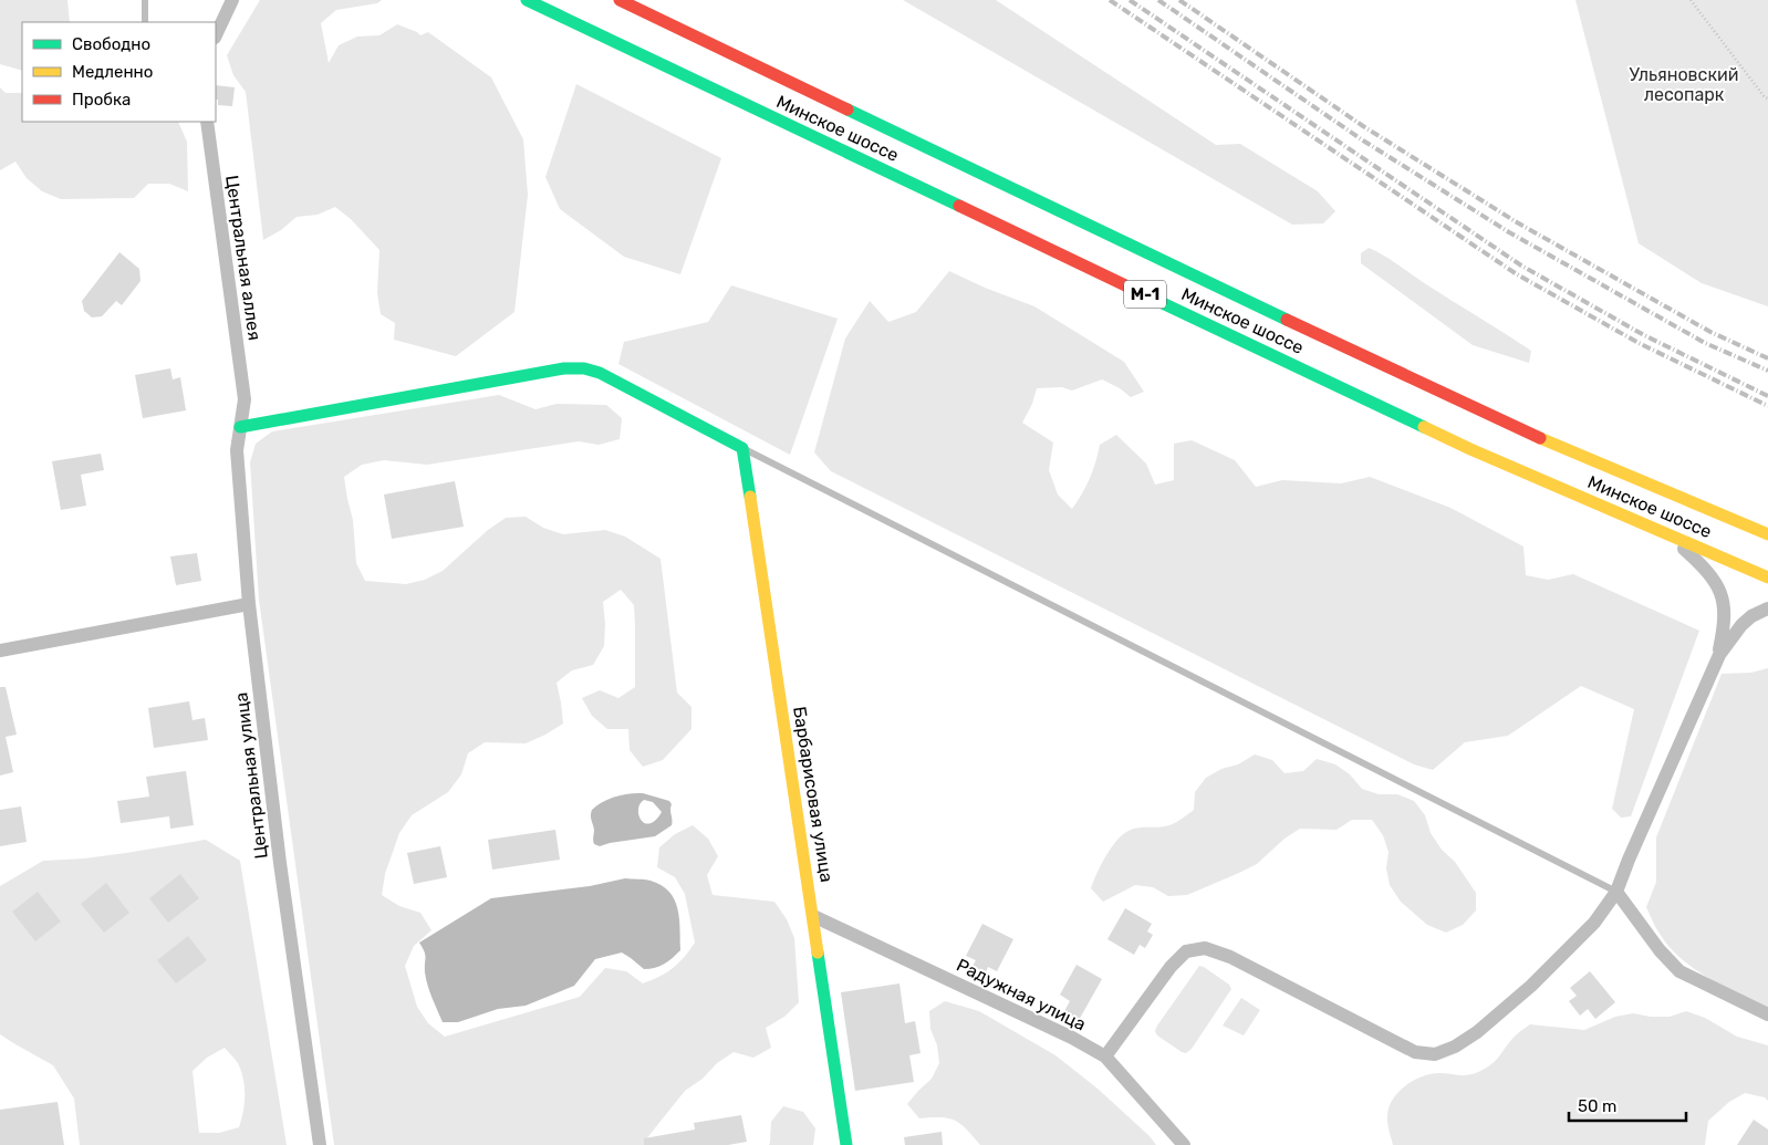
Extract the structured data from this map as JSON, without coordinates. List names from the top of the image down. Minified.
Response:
{"streets":{"main road":["Минское шоссе","М-1","Барбарисовая улица"],"street":["Центральная аллея","Центральная улица","Радужная улица"]},"crossings":[["Центральная аллея","Центральная улица"],["Барбарисовая улица","Радужная улица"]],"parks":["Ульяновский лесопарк"],"legend":["Свободно","Медленно","Пробка"],"scale_bar":"50 m"}
